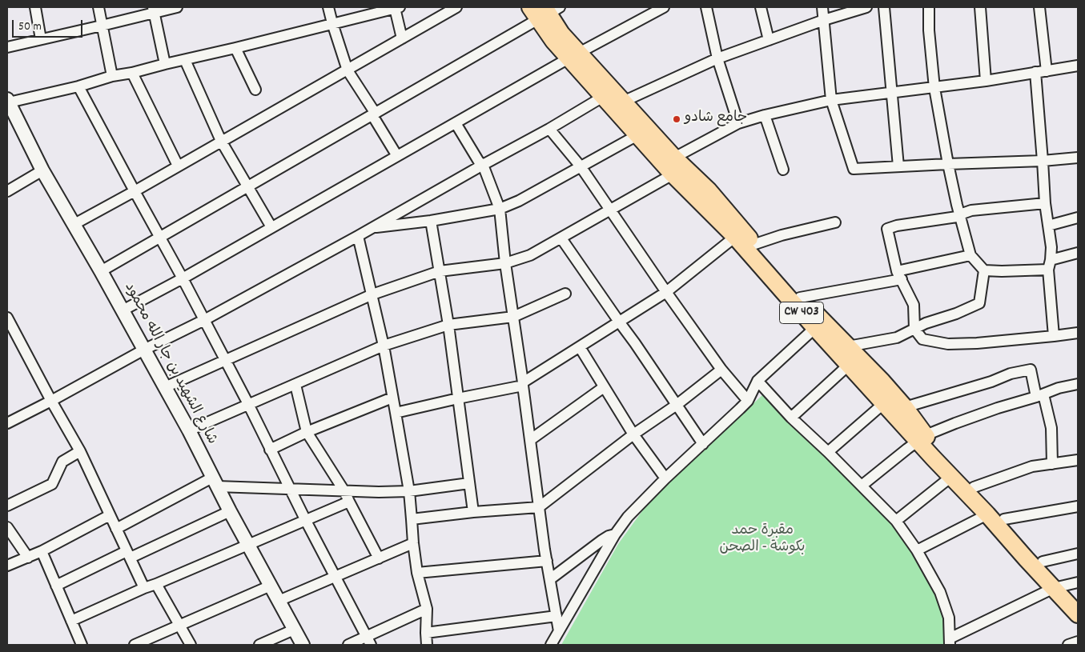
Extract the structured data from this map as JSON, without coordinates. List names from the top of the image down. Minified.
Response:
{"streets":{"main road":["CW 403"],"street":["شارع الشهيد بن جار الله محمود"]},"parks":["مقبرة حمد بكوشة - الصحن"],"places":["جامع شادو"],"scale_bar":"50 m"}
